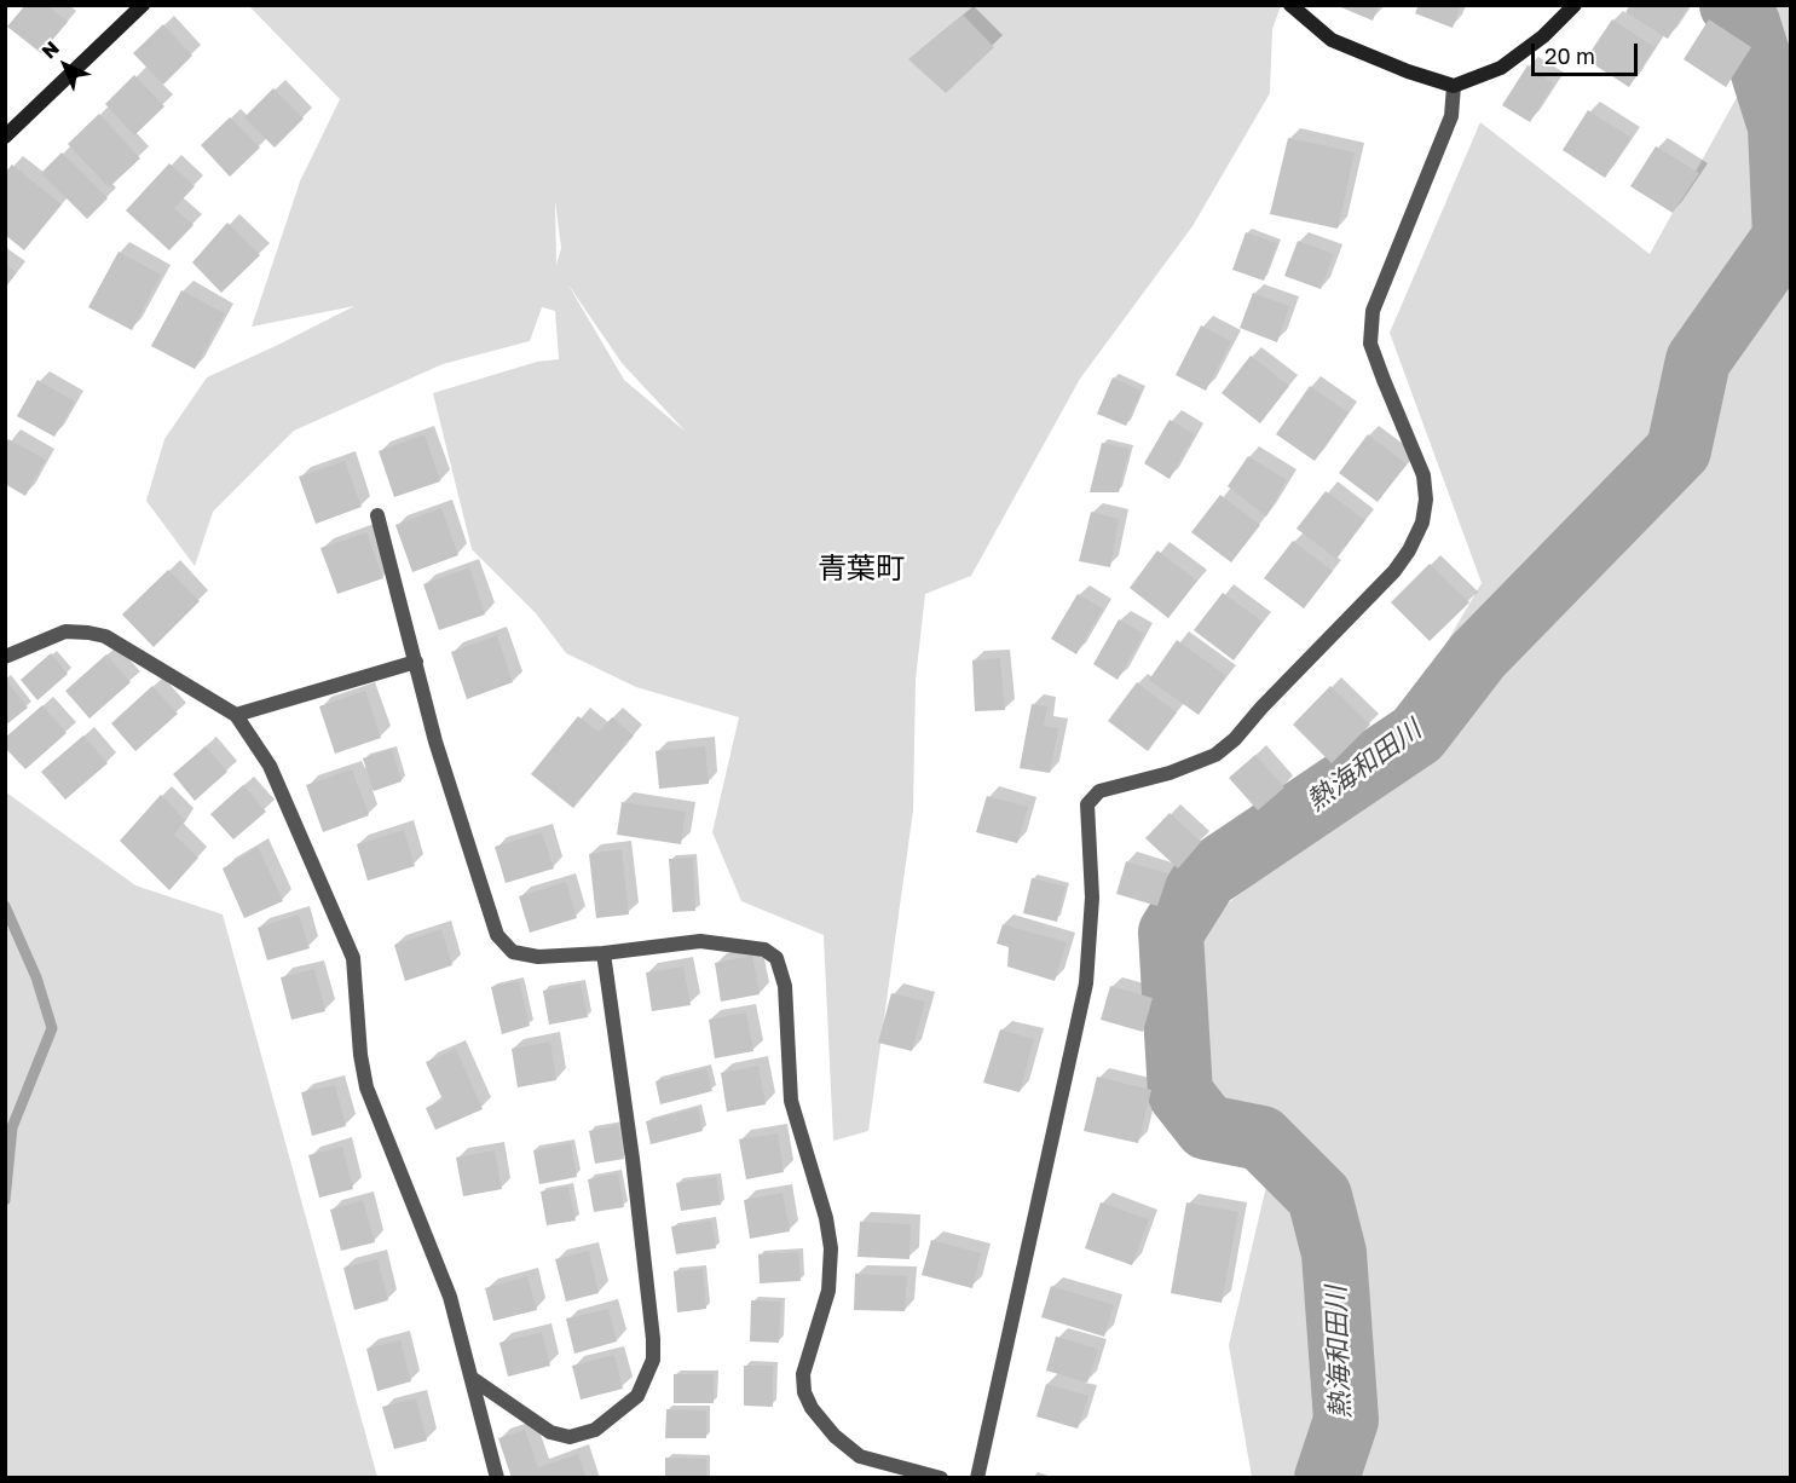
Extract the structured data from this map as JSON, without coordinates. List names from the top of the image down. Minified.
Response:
{"districts":["青葉町"],"water":["熱海和田川"],"scale_bar":"20 m","north":"top left"}
